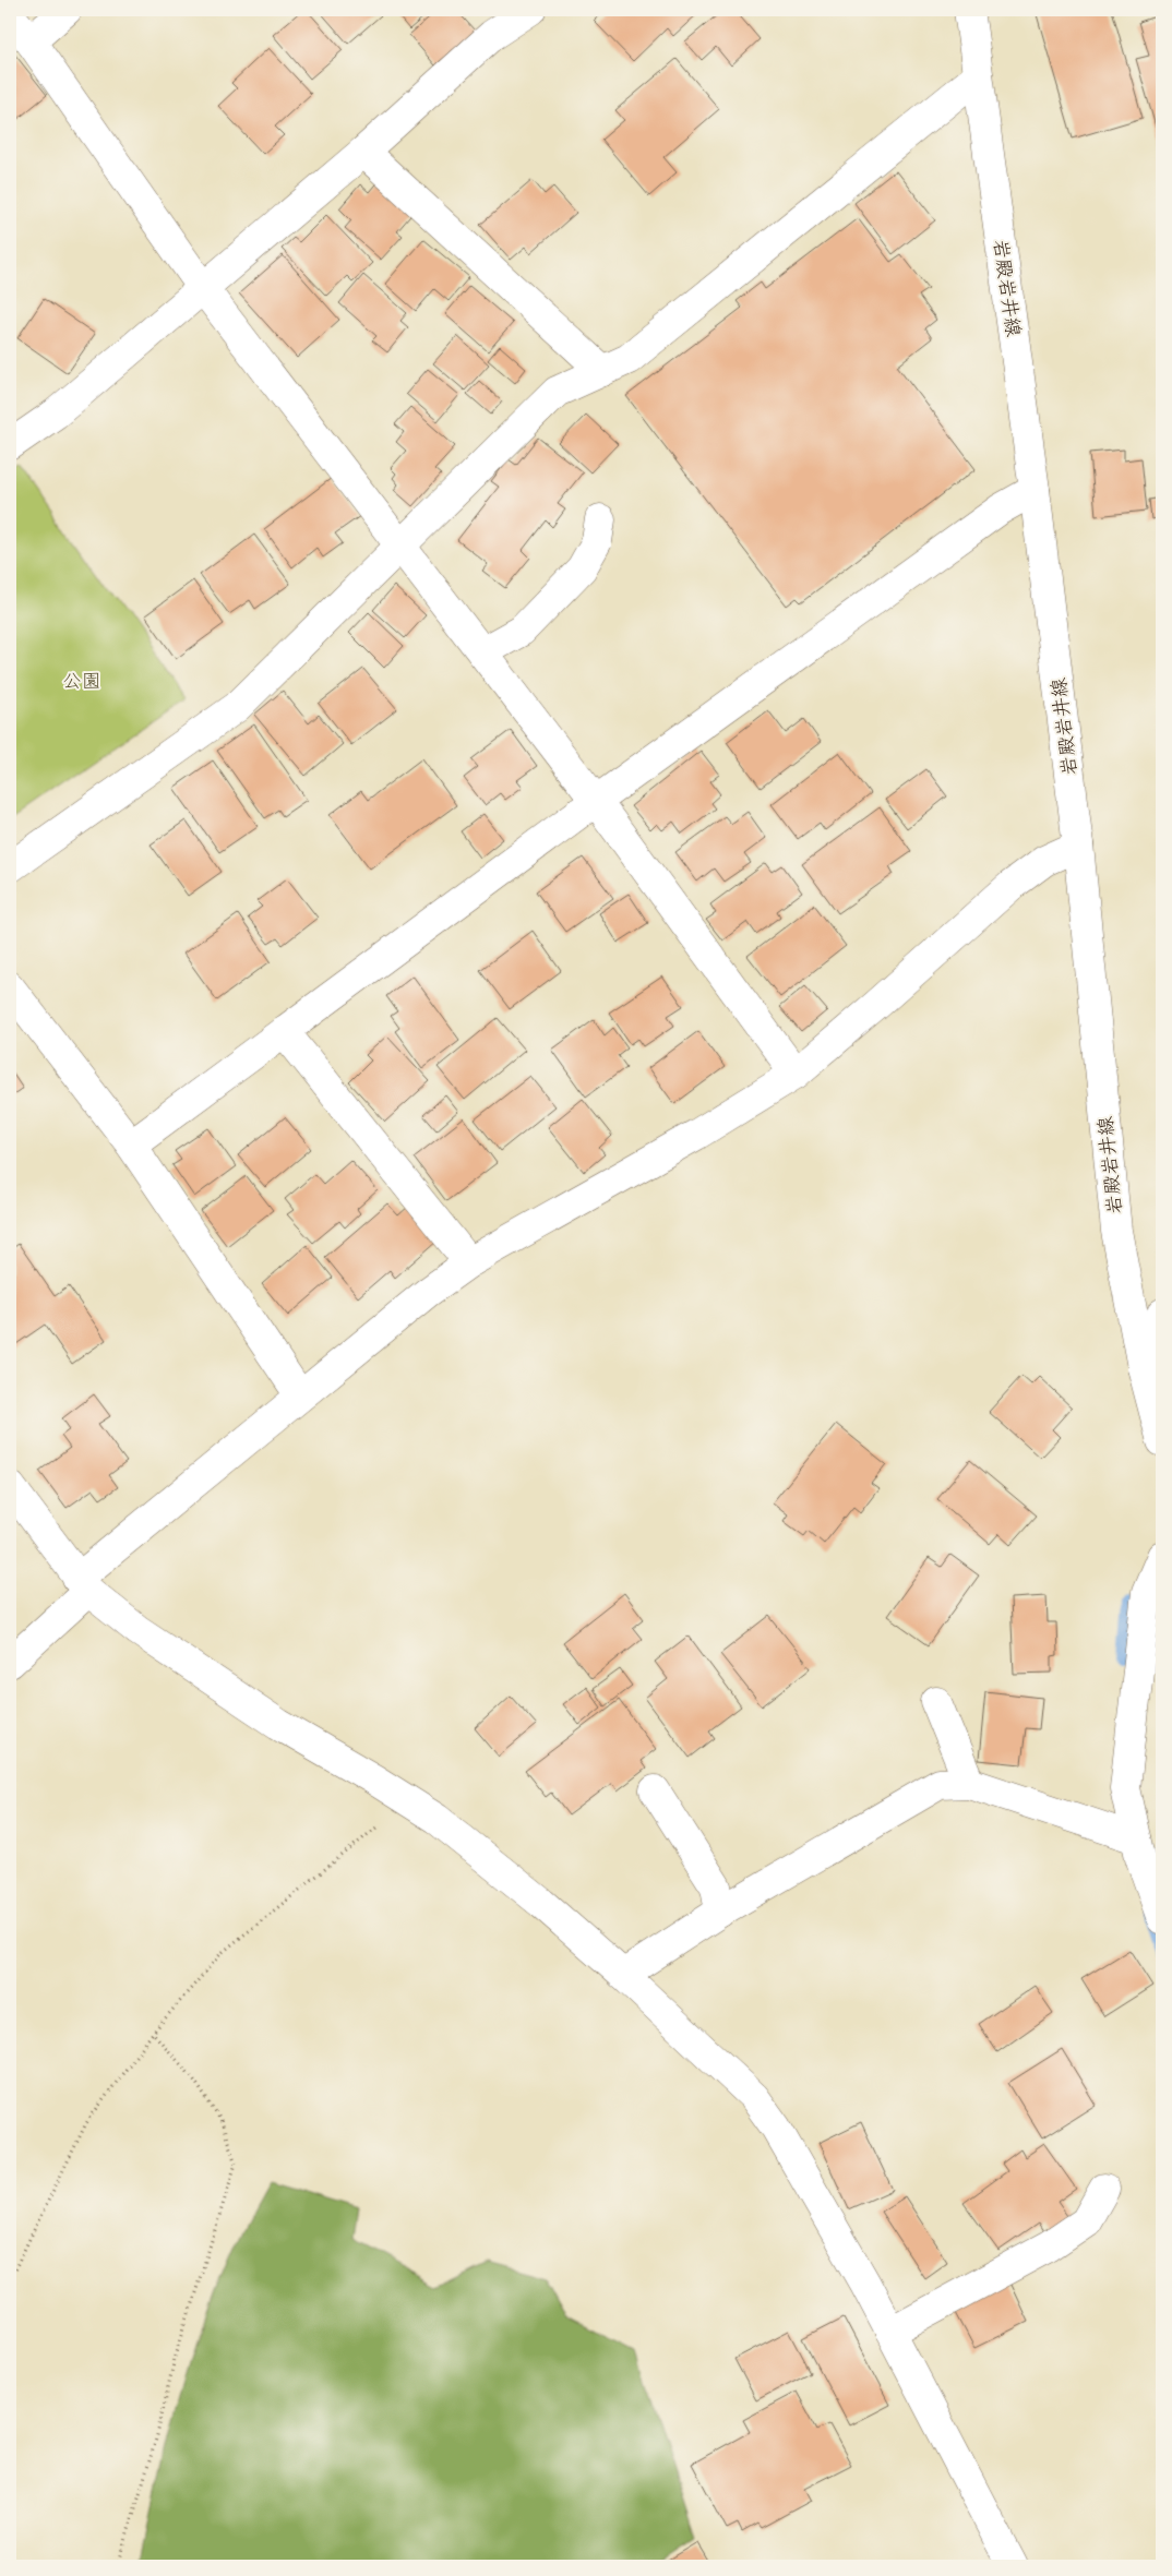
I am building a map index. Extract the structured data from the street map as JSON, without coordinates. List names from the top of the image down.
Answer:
{
  "streets": {
    "street": ["岩殿岩井線"]
  },
  "parks": ["公園"]
}
